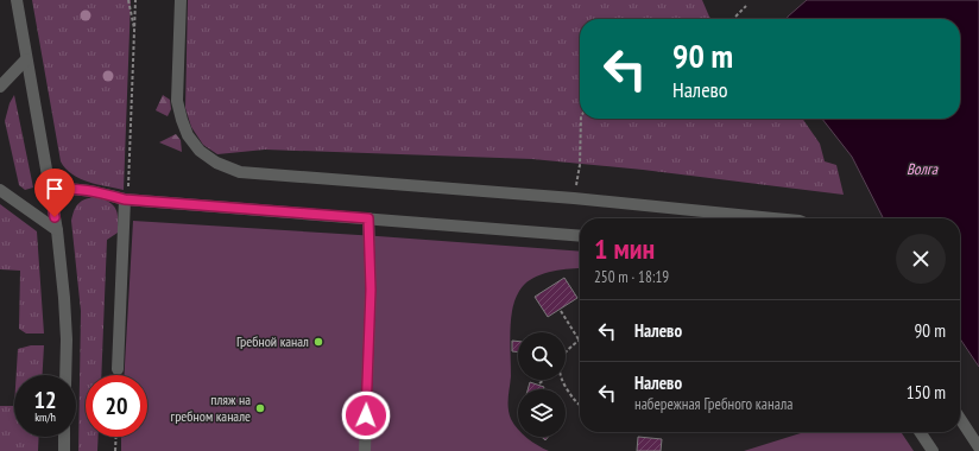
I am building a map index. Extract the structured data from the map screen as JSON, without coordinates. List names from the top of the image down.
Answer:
{
  "water": ["Волга"],
  "places": ["Гребной канал", "пляж на гребном канале"],
  "page": {
    "turn": ["90 m", "Налево"],
    "heading": ["1 мин", "250 m · 18:19"],
    "list": [
      {
        "name": "Налево",
        "value": "90 m"
      },
      {
        "name": "Налево",
        "note": "набережная Гребного канала",
        "value": "150 m"
      }
    ],
    "speed": "12 km/h",
    "limit": "20"
  }
}
